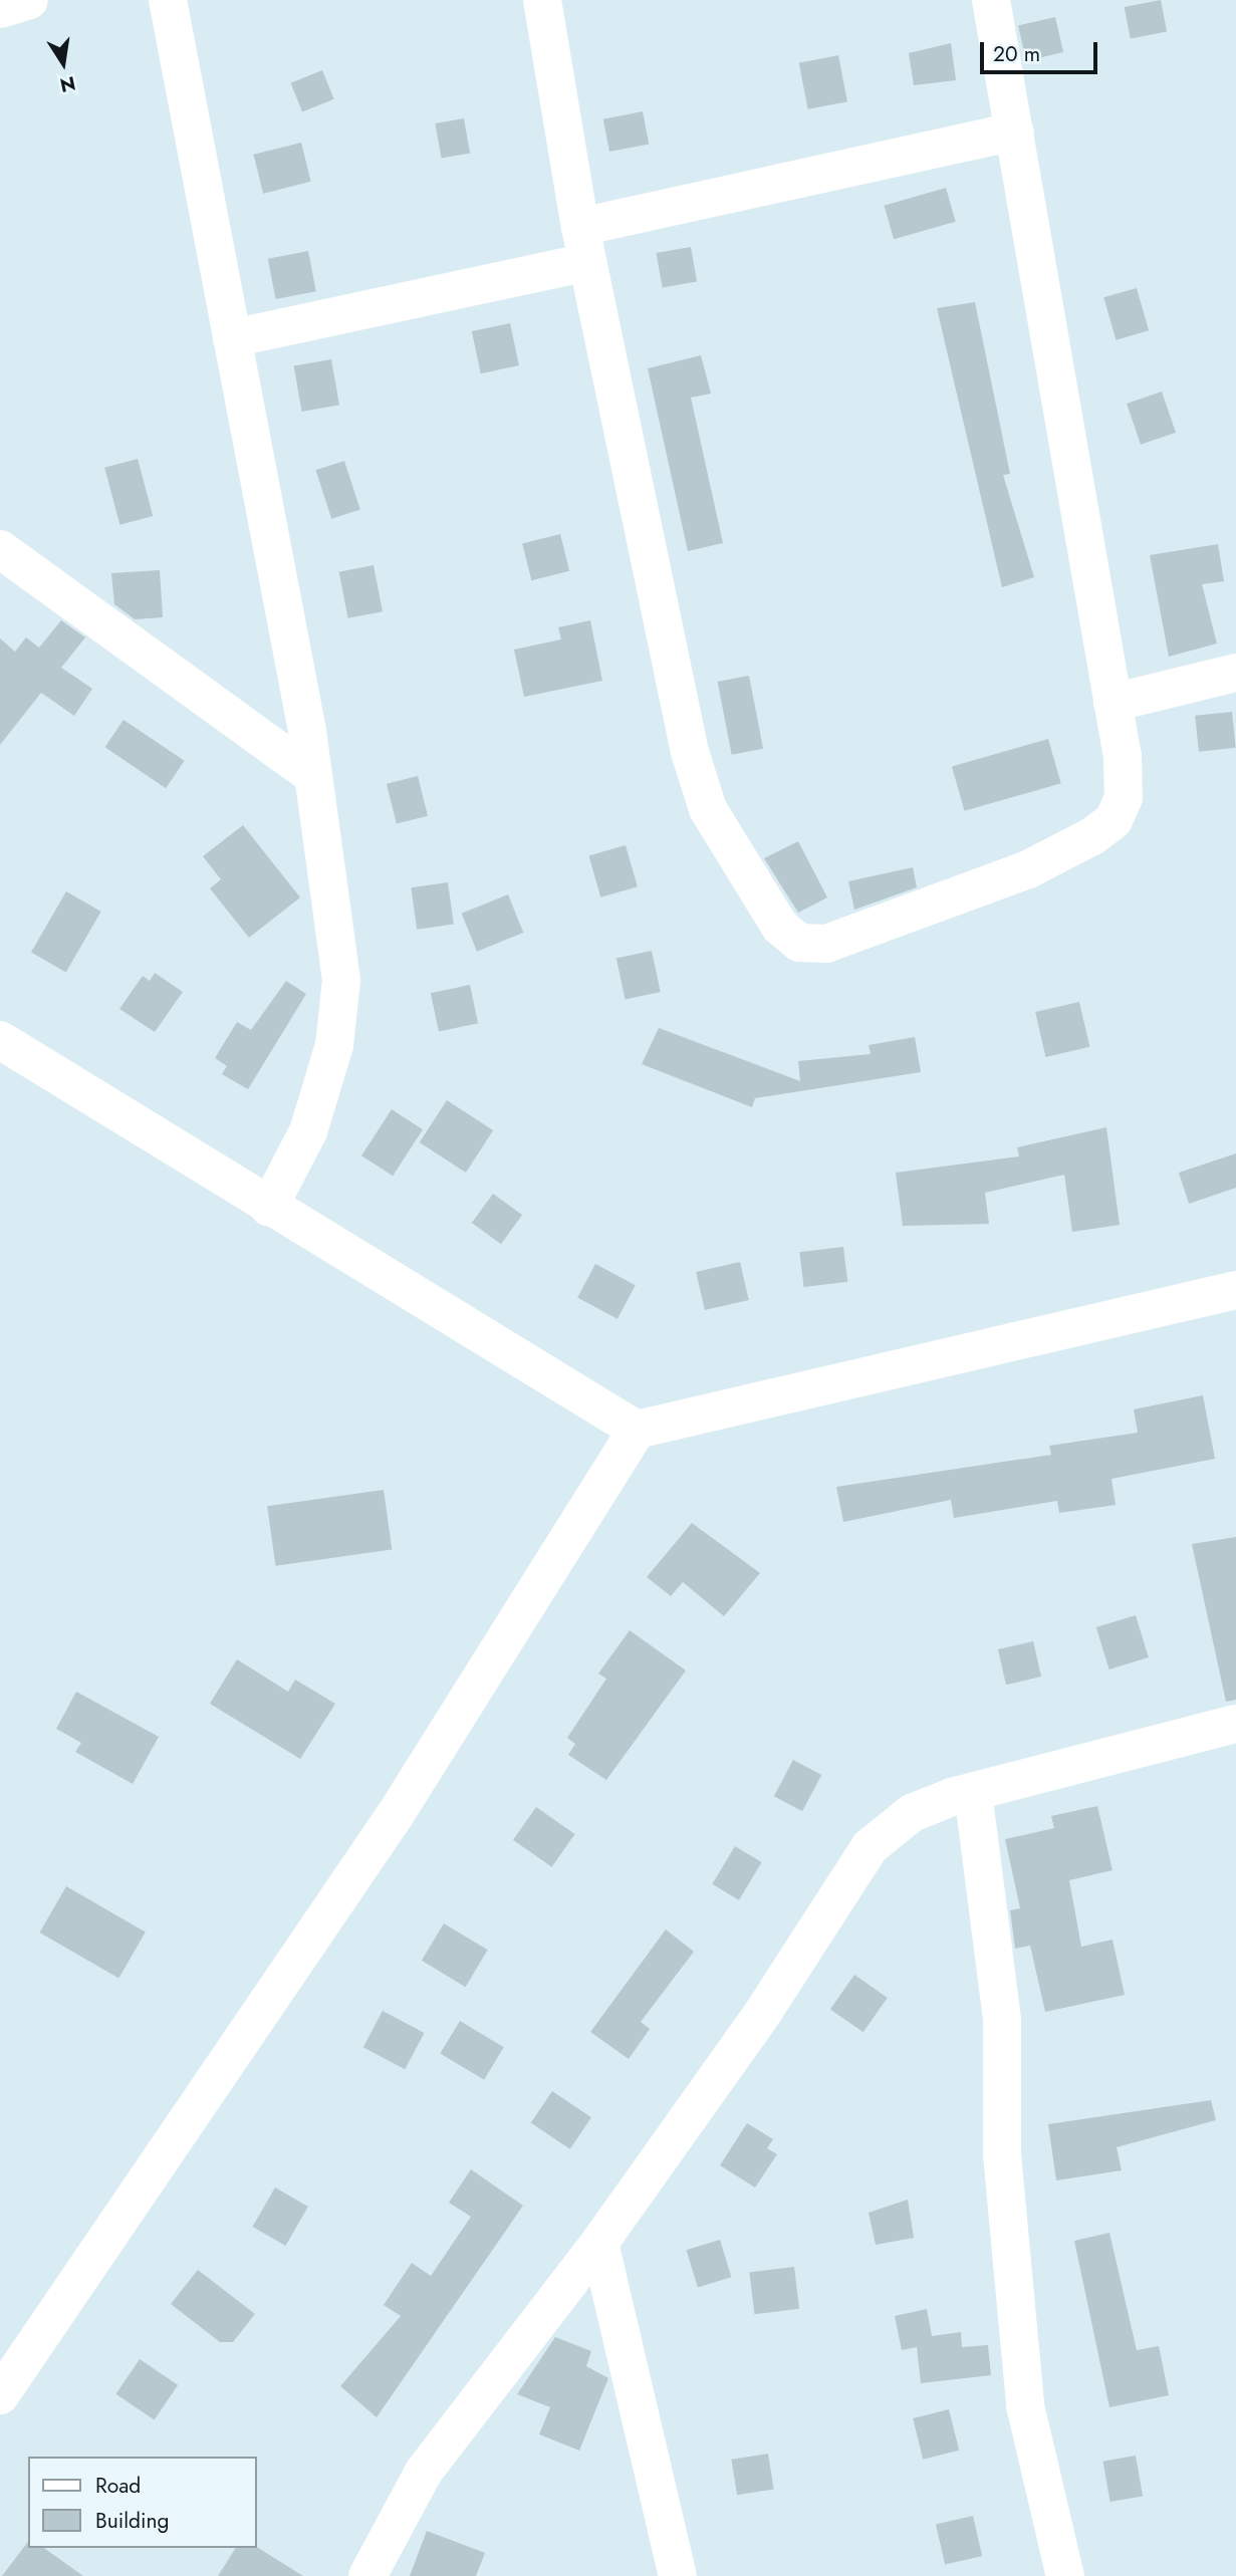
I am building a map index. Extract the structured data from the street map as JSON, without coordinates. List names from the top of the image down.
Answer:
{
  "legend": ["Road", "Building"],
  "scale_bar": "20 m",
  "north": "bottom"
}
